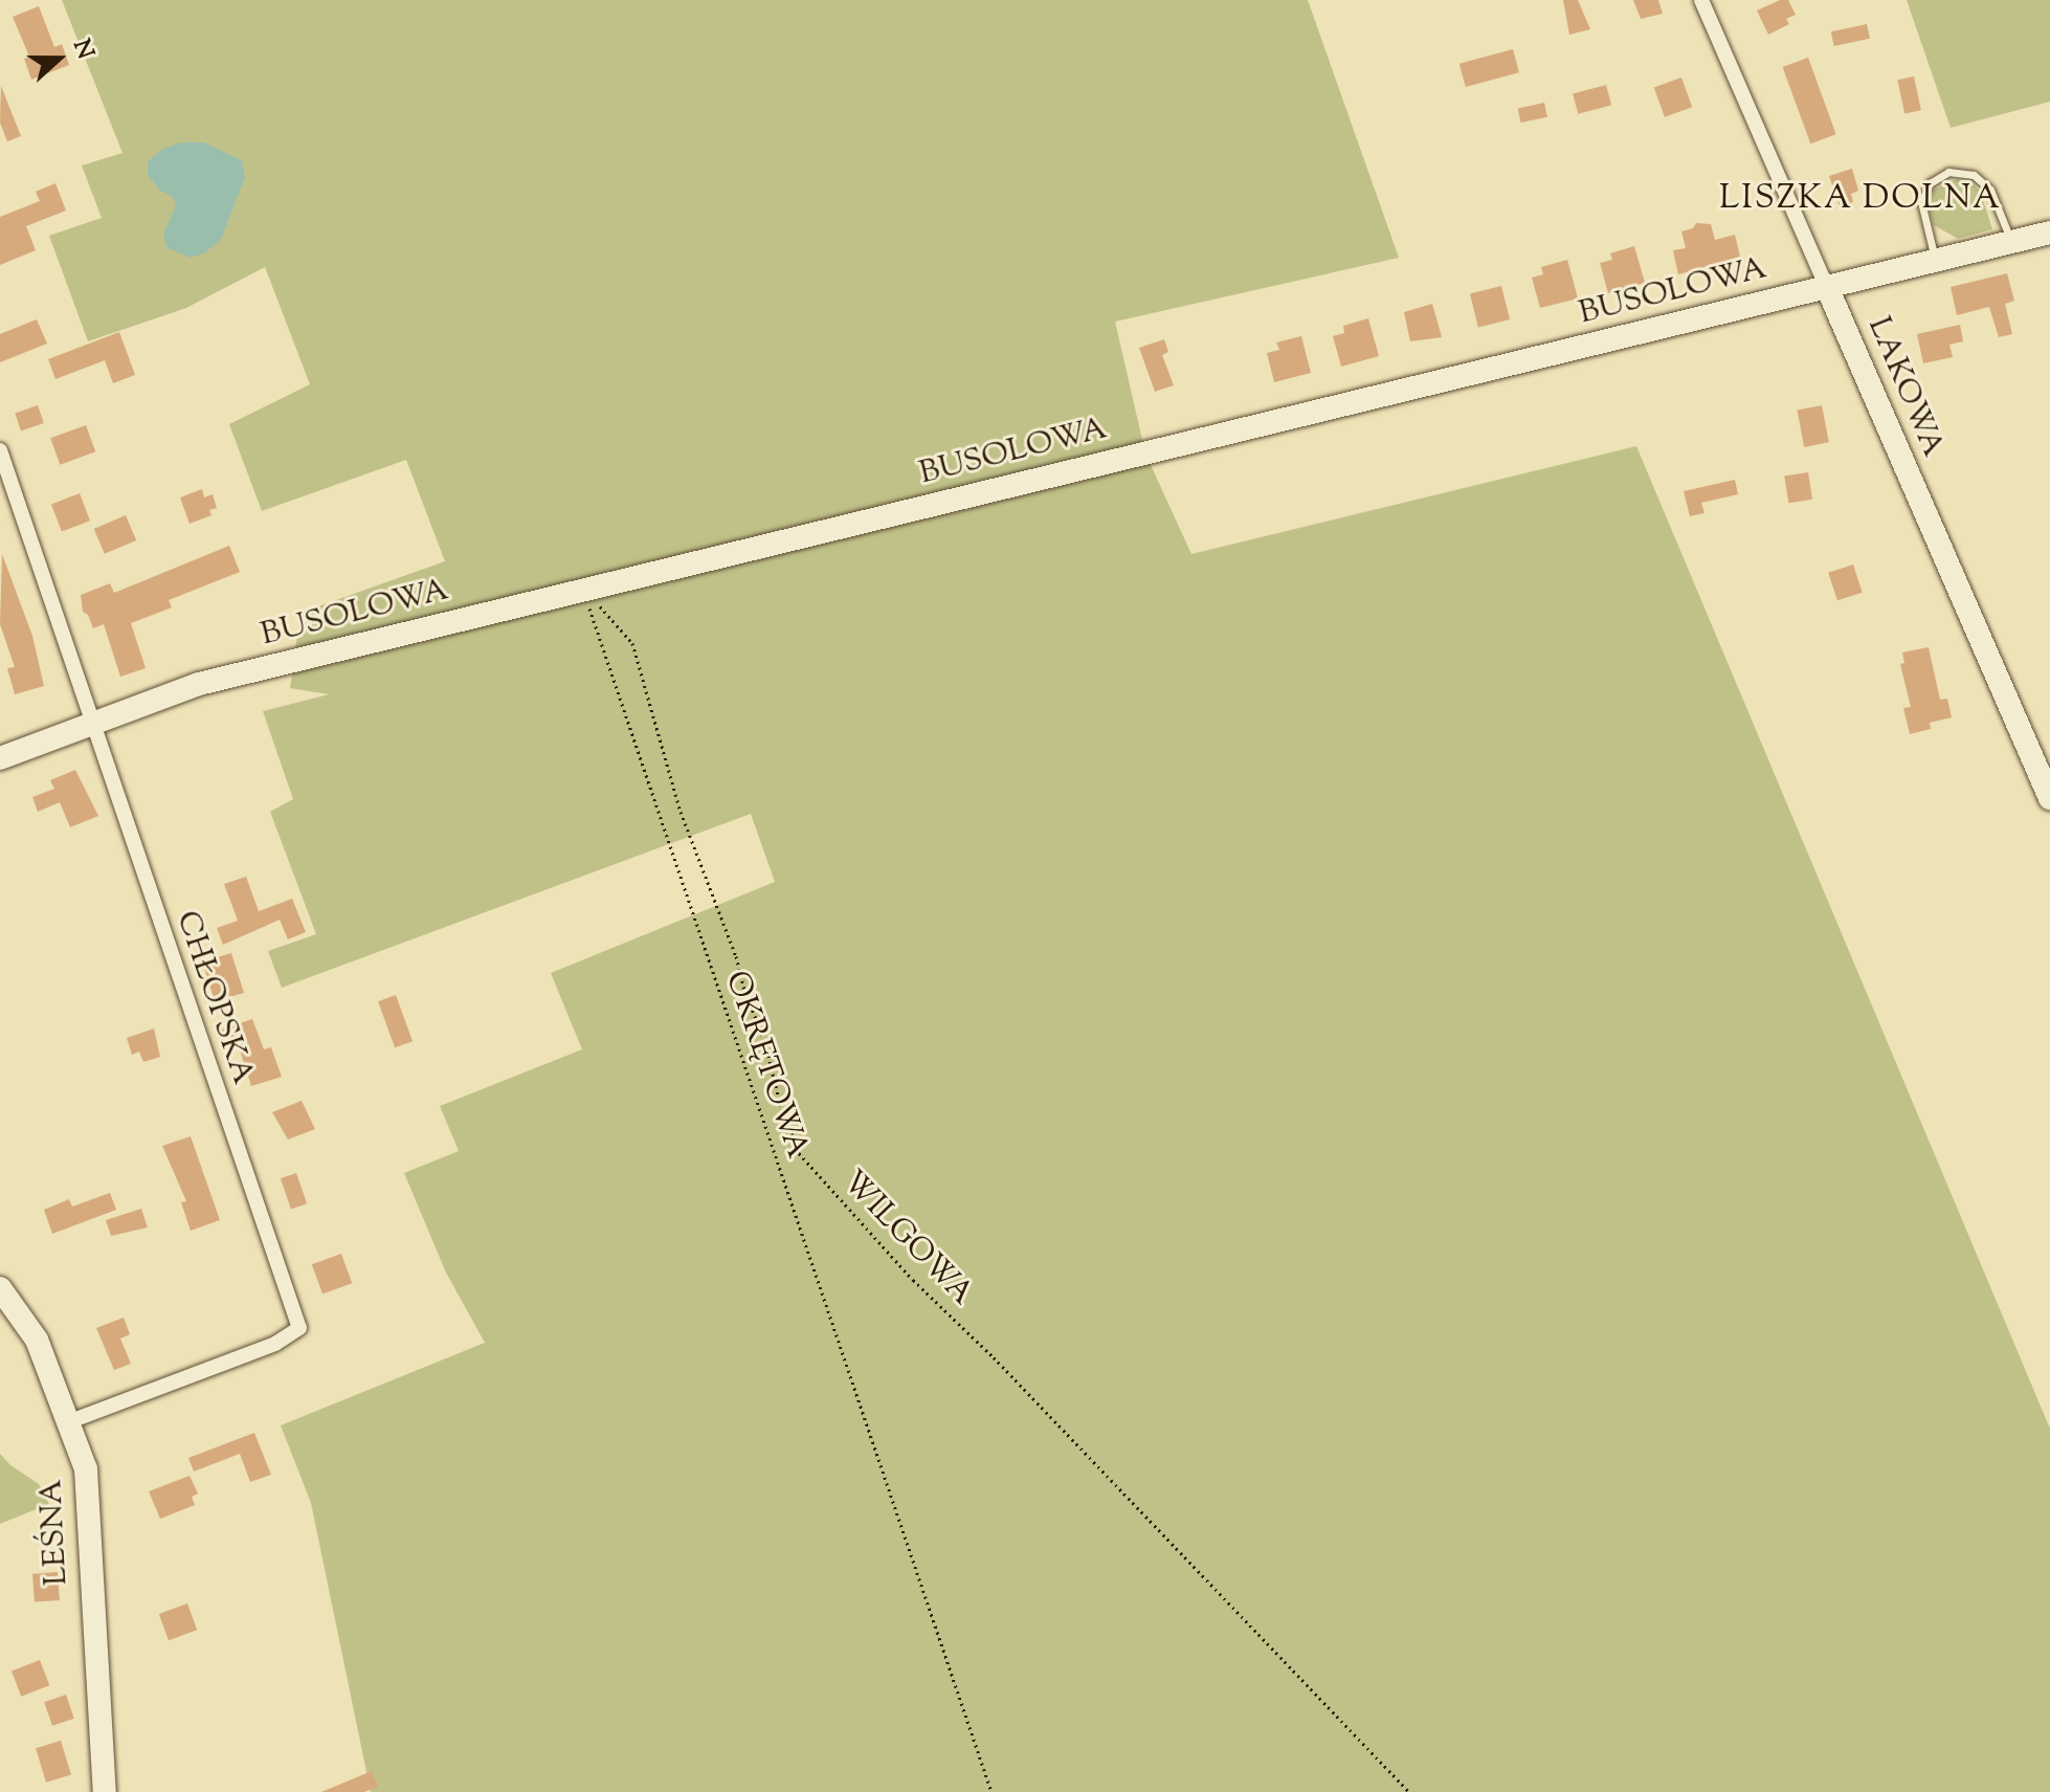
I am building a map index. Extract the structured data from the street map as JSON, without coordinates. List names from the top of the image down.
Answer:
{
  "streets": {
    "street": [
      "BUSOLOWA",
      "LAKOWA",
      "CHŁOPSKA",
      "LEŚNA"
    ],
    "path": ["OKRĘTOWA", "WILGOWA"]
  },
  "crossings": [
    ["BUSOLOWA", "LAKOWA"],
    ["BUSOLOWA", "CHŁOPSKA"],
    ["BUSOLOWA", "OKRĘTOWA"],
    ["BUSOLOWA", "WILGOWA"],
    ["CHŁOPSKA", "LEŚNA"],
    ["OKRĘTOWA", "WILGOWA"]
  ],
  "districts": ["LISZKA DOLNA"],
  "north": "right"
}
